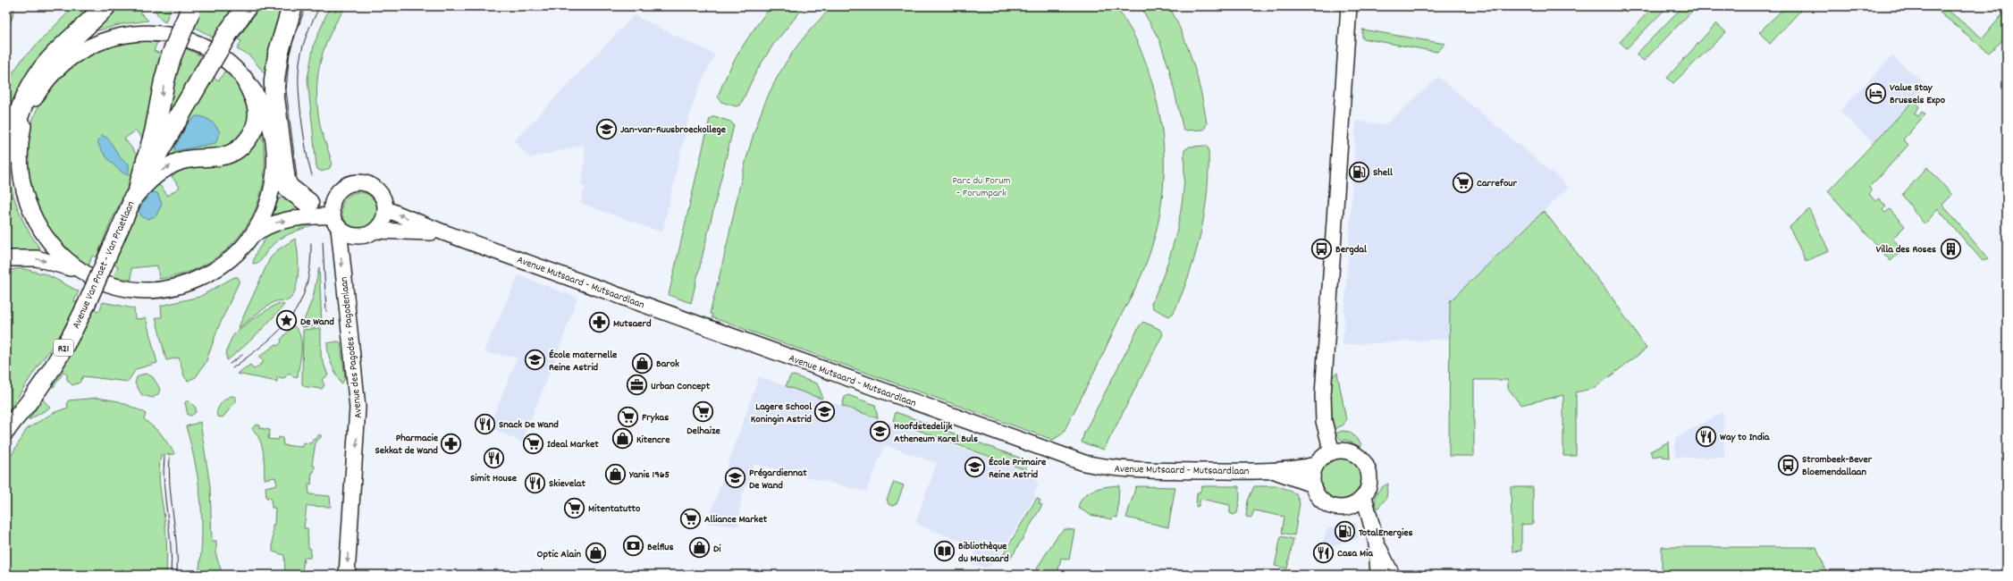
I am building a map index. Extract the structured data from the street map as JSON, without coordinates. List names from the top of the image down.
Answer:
{
  "streets": {
    "main road": [
      "Avenue Van Praet - Van Praetlaan",
      "Avenue Mutsaard - Mutsaardlaan",
      "R21",
      "Avenue des Pagodes - Pagodenlaan"
    ]
  },
  "crossings": [
    ["Avenue Mutsaard - Mutsaardlaan", "Avenue des Pagodes - Pagodenlaan"]
  ],
  "one_way": ["Avenue des Pagodes - Pagodenlaan"],
  "parks": ["Parc du Forum - Forumpark"],
  "places": {
    "hotel": ["Value Stay Brussels Expo"],
    "school or university": [
      "Jan-van-Ruusbroeckollege",
      "École maternelle Reine Astrid",
      "Lagere School Koningin Astrid",
      "Hoofdstedelijk Atheneum Karel Buls",
      "École Primaire Reine Astrid",
      "Prégardiennat De Wand"
    ],
    "fuel station": ["Shell", "TotalEnergies"],
    "supermarket": [
      "Carrefour",
      "Delhaize",
      "Frykas",
      "Ideal Market",
      "Mitentatutto",
      "Alliance Market"
    ],
    "bus stop": ["Bergdal", "Strombeek-Bever Bloemendallaan"],
    "building": ["Villa des Roses"],
    "place": ["De Wand"],
    "pharmacy": ["Mutsaerd", "Pharmacie Sekkat de Wand"],
    "shop": [
      "Barok",
      "Kitencre",
      "Yanis 1965",
      "Di",
      "Optic Alain"
    ],
    "office": ["Urban Concept"],
    "restaurant": [
      "Snack De Wand",
      "Way to India",
      "Simit House",
      "Skievelat",
      "Casa Mia"
    ],
    "bank": ["Belfius"],
    "library": ["Bibliothèque du Mutsaard"]
  }
}
